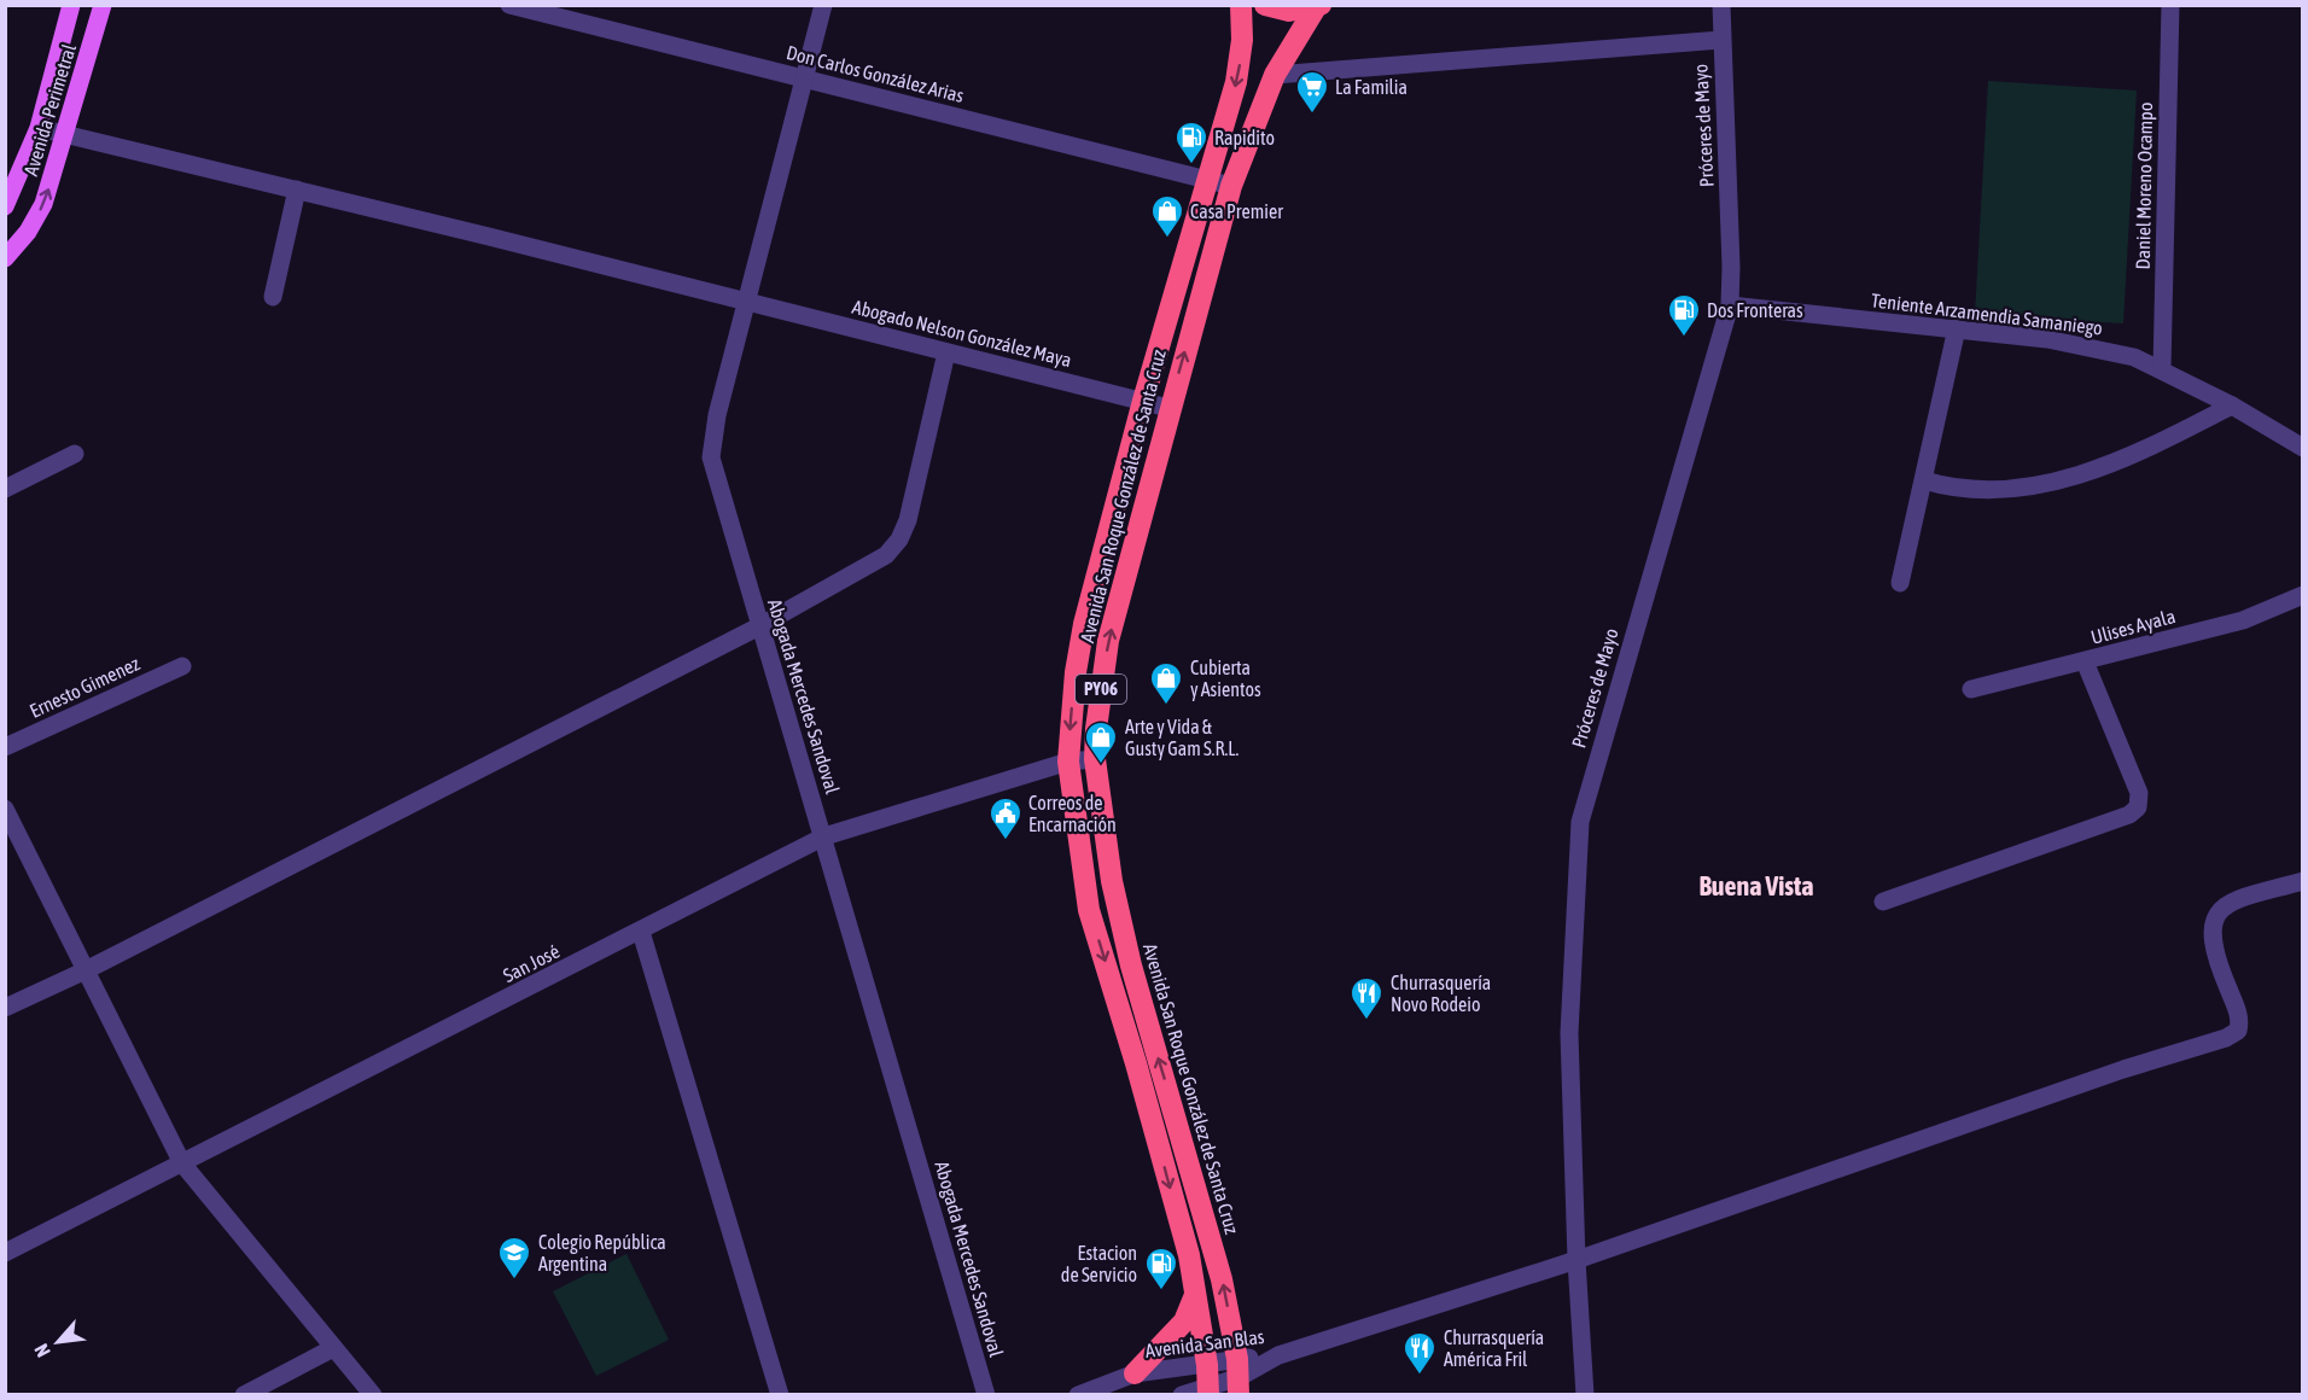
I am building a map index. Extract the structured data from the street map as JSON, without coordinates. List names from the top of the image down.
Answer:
{
  "streets": {
    "highway": ["Avenida San Roque González de Santa Cruz", "PY06"],
    "main road": ["Avenida Perimetral"],
    "street": [
      "Don Carlos González Arias",
      "Próceres de Mayo",
      "Daniel Moreno Ocampo",
      "Teniente Arzamendia Samaniego",
      "Abogado Nelson González Maya",
      "Ulises Ayala",
      "Ernesto Gimenez",
      "Abogada Mercedes Sandoval",
      "San José",
      "Avenida San Blas"
    ]
  },
  "crossings": [
    ["Don Carlos González Arias", "Avenida San Roque González de Santa Cruz"],
    ["Don Carlos González Arias", "Abogada Mercedes Sandoval"],
    ["Avenida Perimetral", "Abogado Nelson González Maya"],
    ["Próceres de Mayo", "Teniente Arzamendia Samaniego"],
    ["Próceres de Mayo", "Avenida San Blas"],
    ["Daniel Moreno Ocampo", "Teniente Arzamendia Samaniego"],
    ["Abogado Nelson González Maya", "Avenida San Roque González de Santa Cruz"],
    ["Abogado Nelson González Maya", "Abogada Mercedes Sandoval"],
    ["Avenida San Roque González de Santa Cruz", "PY06"],
    ["Avenida San Roque González de Santa Cruz", "San José"],
    ["Avenida San Roque González de Santa Cruz", "Avenida San Blas"],
    ["Abogada Mercedes Sandoval", "San José"]
  ],
  "districts": ["Buena Vista"],
  "places": {
    "supermarket": ["La Familia"],
    "fuel station": ["Rapidito", "Dos Fronteras", "Estacion de Servicio"],
    "shop": ["Casa Premier", "Cubierta y Asientos", "Arte y Vida & Gusty Gam S.R.L."],
    "public building": ["Correos de Encarnación"],
    "restaurant": ["Churrasquería Novo Rodeio", "Churrasquería América Fril"],
    "school or university": ["Colegio República Argentina"]
  },
  "north": "bottom left"
}
